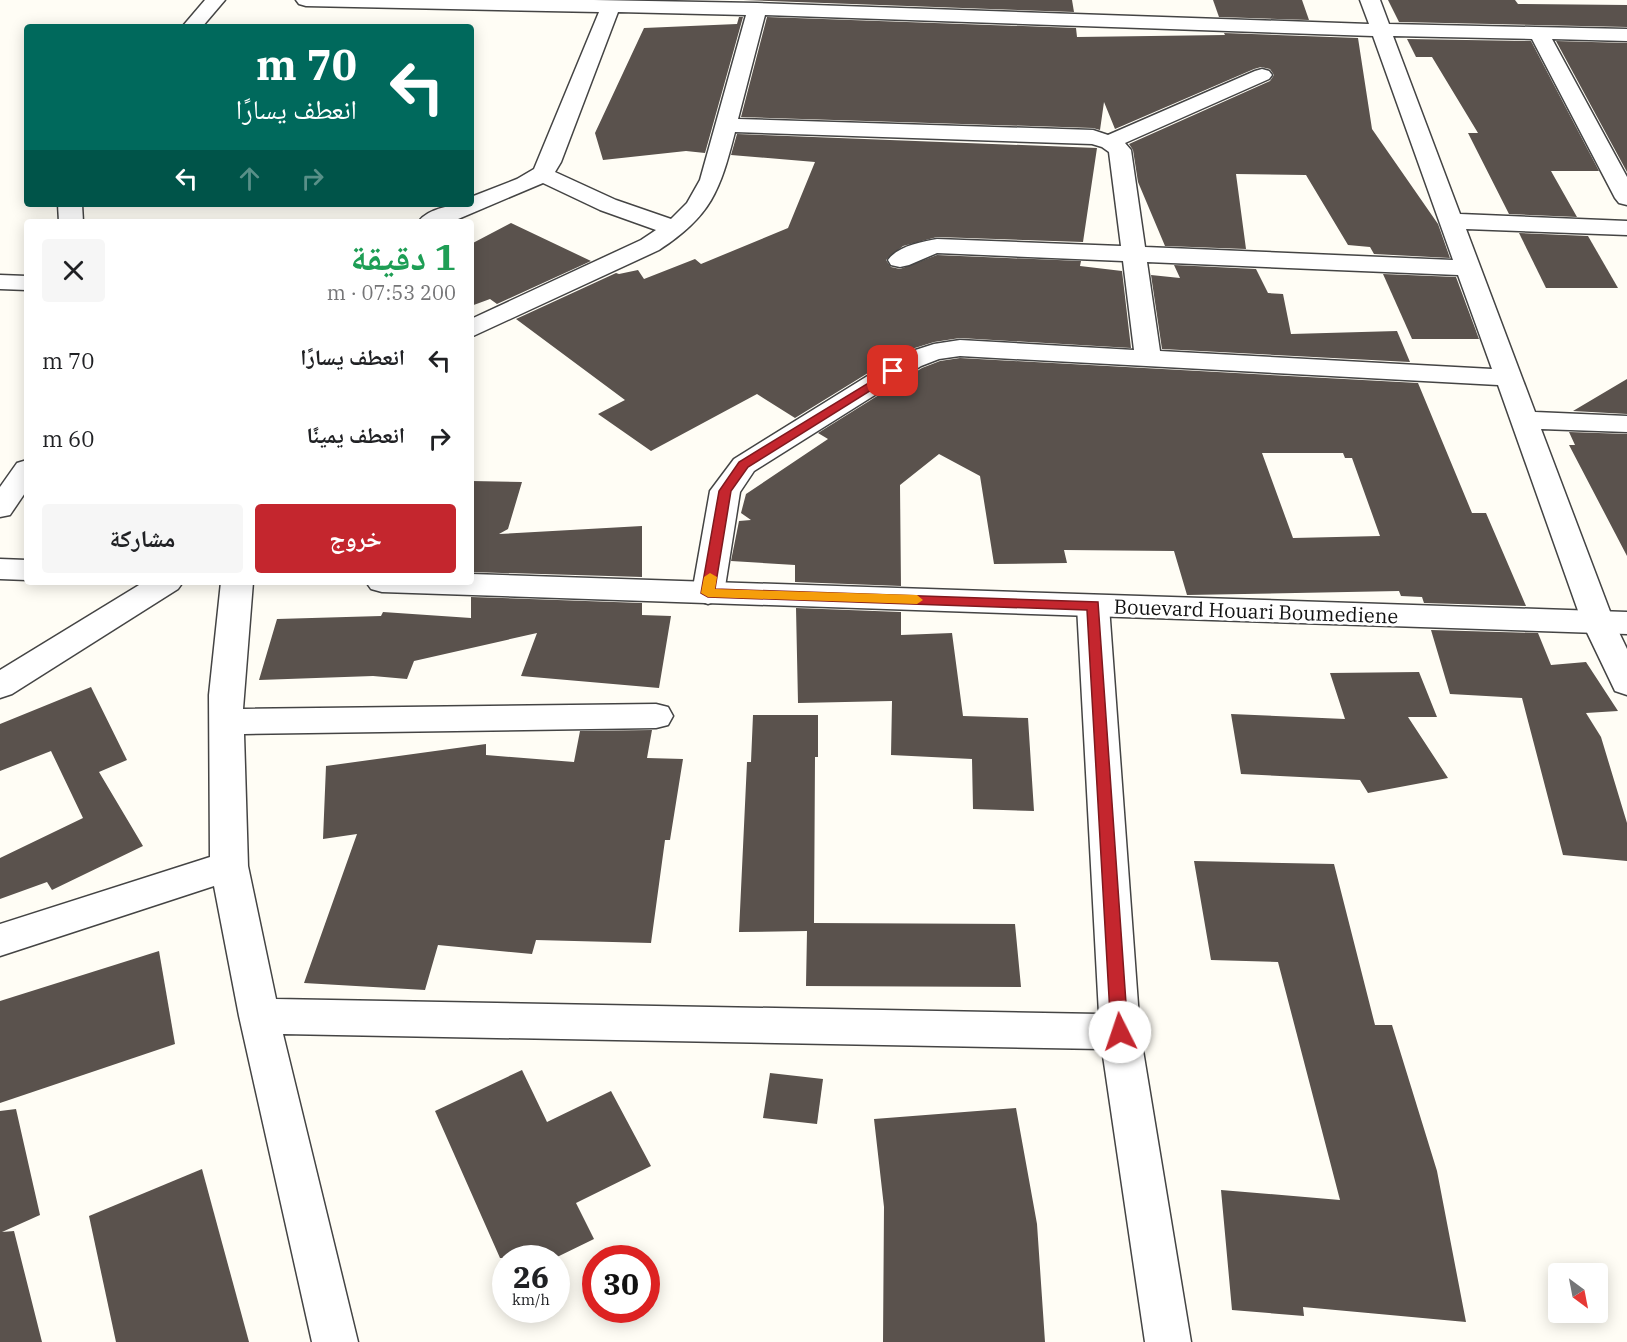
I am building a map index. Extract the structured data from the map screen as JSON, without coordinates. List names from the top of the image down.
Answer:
{
  "streets": {
    "street": ["Bouevard Houari Boumediene"]
  },
  "north": "bottom right",
  "page": {
    "turn": ["70 m", "انعطف يسارًا"],
    "heading": ["1 دقيقة", "200 m · 07:53"],
    "list": [
      {
        "name": "انعطف يسارًا",
        "value": "70 m"
      },
      {
        "name": "انعطف يمينًا",
        "value": "60 m"
      }
    ],
    "buttons": ["خروج", "مشاركة"],
    "speed": "26 km/h",
    "limit": "30"
  }
}
